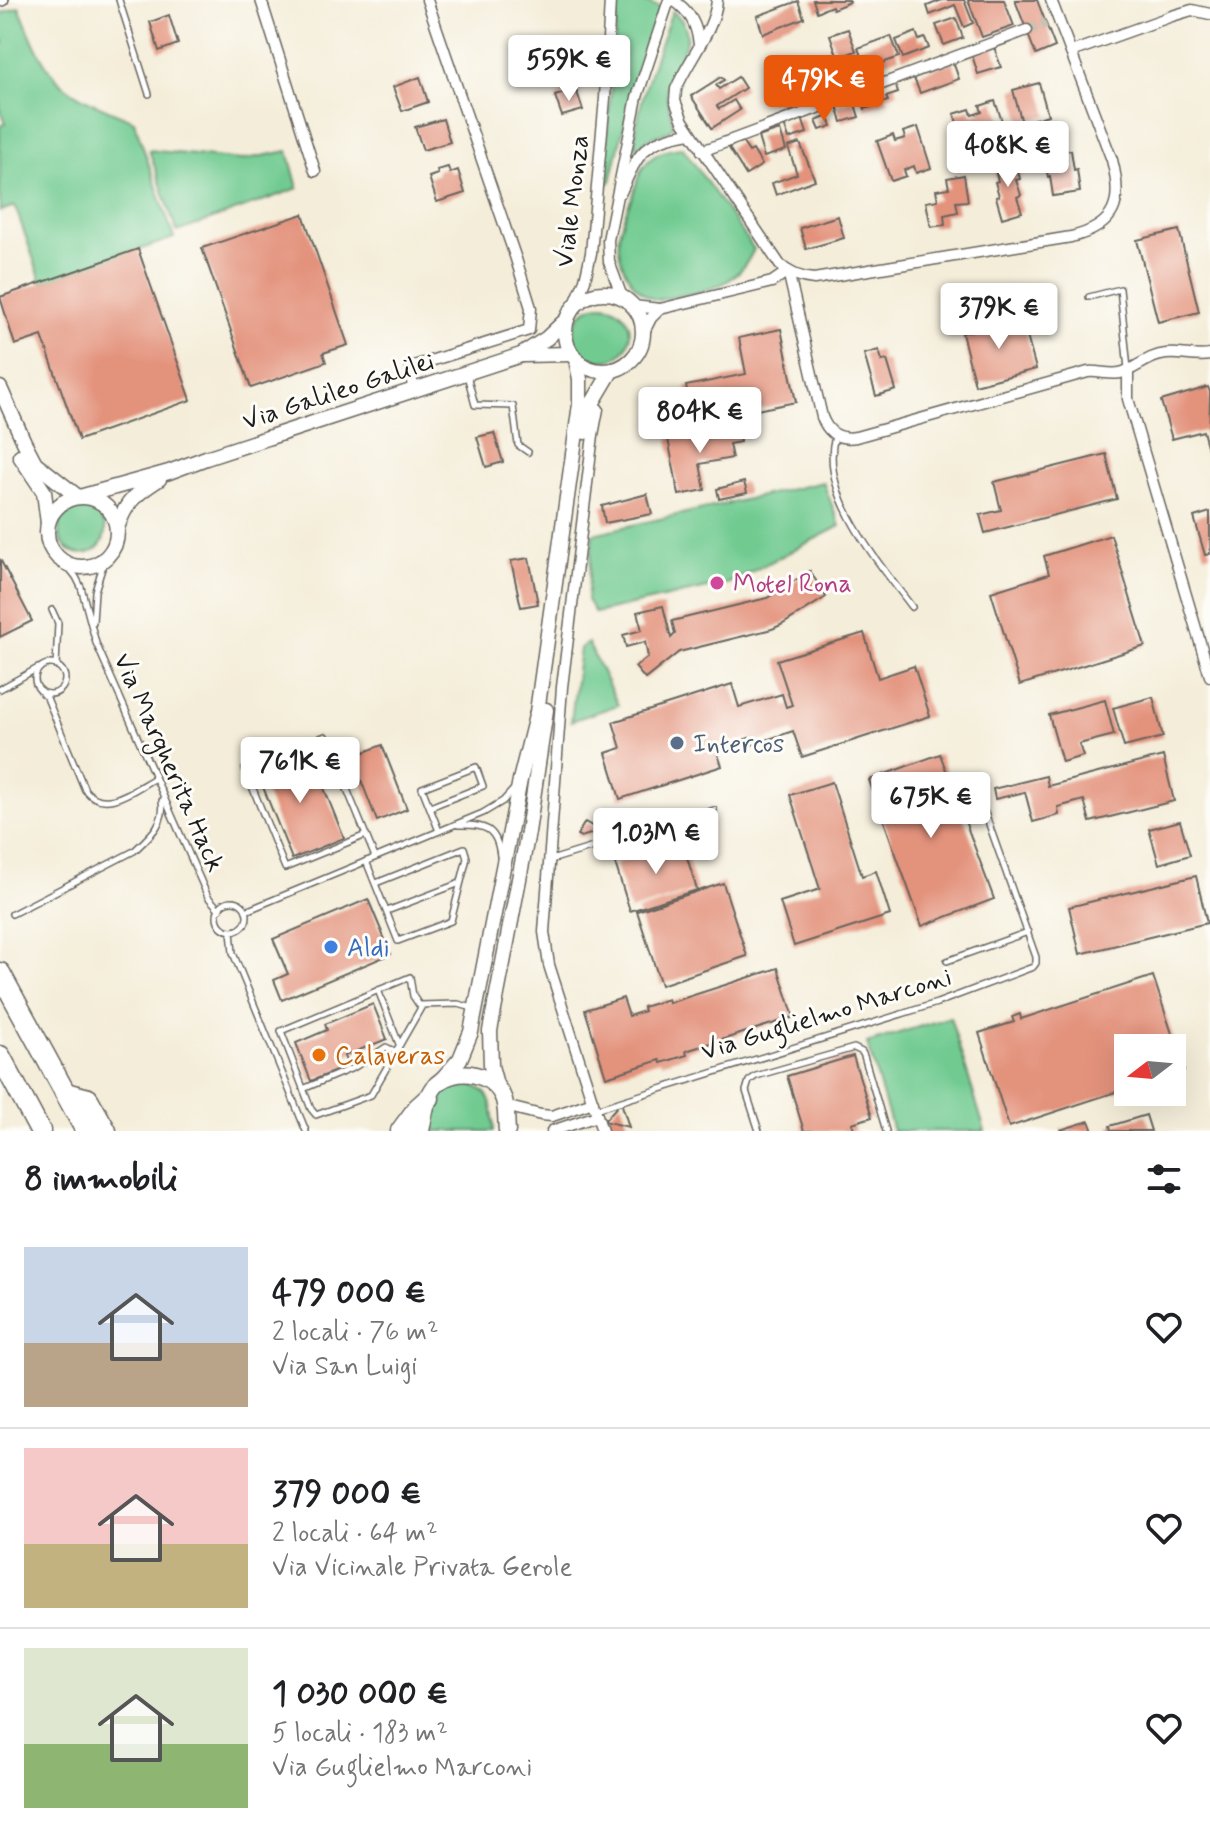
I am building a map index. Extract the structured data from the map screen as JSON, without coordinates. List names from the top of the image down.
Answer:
{
  "streets": {
    "street": ["Viale Monza", "Via Galileo Galilei"],
    "lane": ["Via Margherita Hack", "Via Guglielmo Marconi"]
  },
  "crossings": [
    ["Viale Monza", "Via Galileo Galilei"],
    ["Via Galileo Galilei", "Via Margherita Hack"]
  ],
  "places": [
    "Motel Rona",
    "Intercos",
    "Aldi",
    "Calaveras"
  ],
  "north": "left",
  "page": {
    "price": [
      "559K €",
      "479K €",
      "408K €",
      "379K €",
      "804K €",
      "761K €",
      "675K €",
      "1.03M €"
    ],
    "heading": "8 immobili",
    "list": [
      {
        "name": "479 000 €",
        "note": "2 locali · 76 m² · Via San Luigi"
      },
      {
        "name": "379 000 €",
        "note": "2 locali · 64 m² · Via Vicinale Privata Gerole"
      },
      {
        "name": "1 030 000 €",
        "note": "5 locali · 183 m² · Via Guglielmo Marconi"
      }
    ]
  }
}
